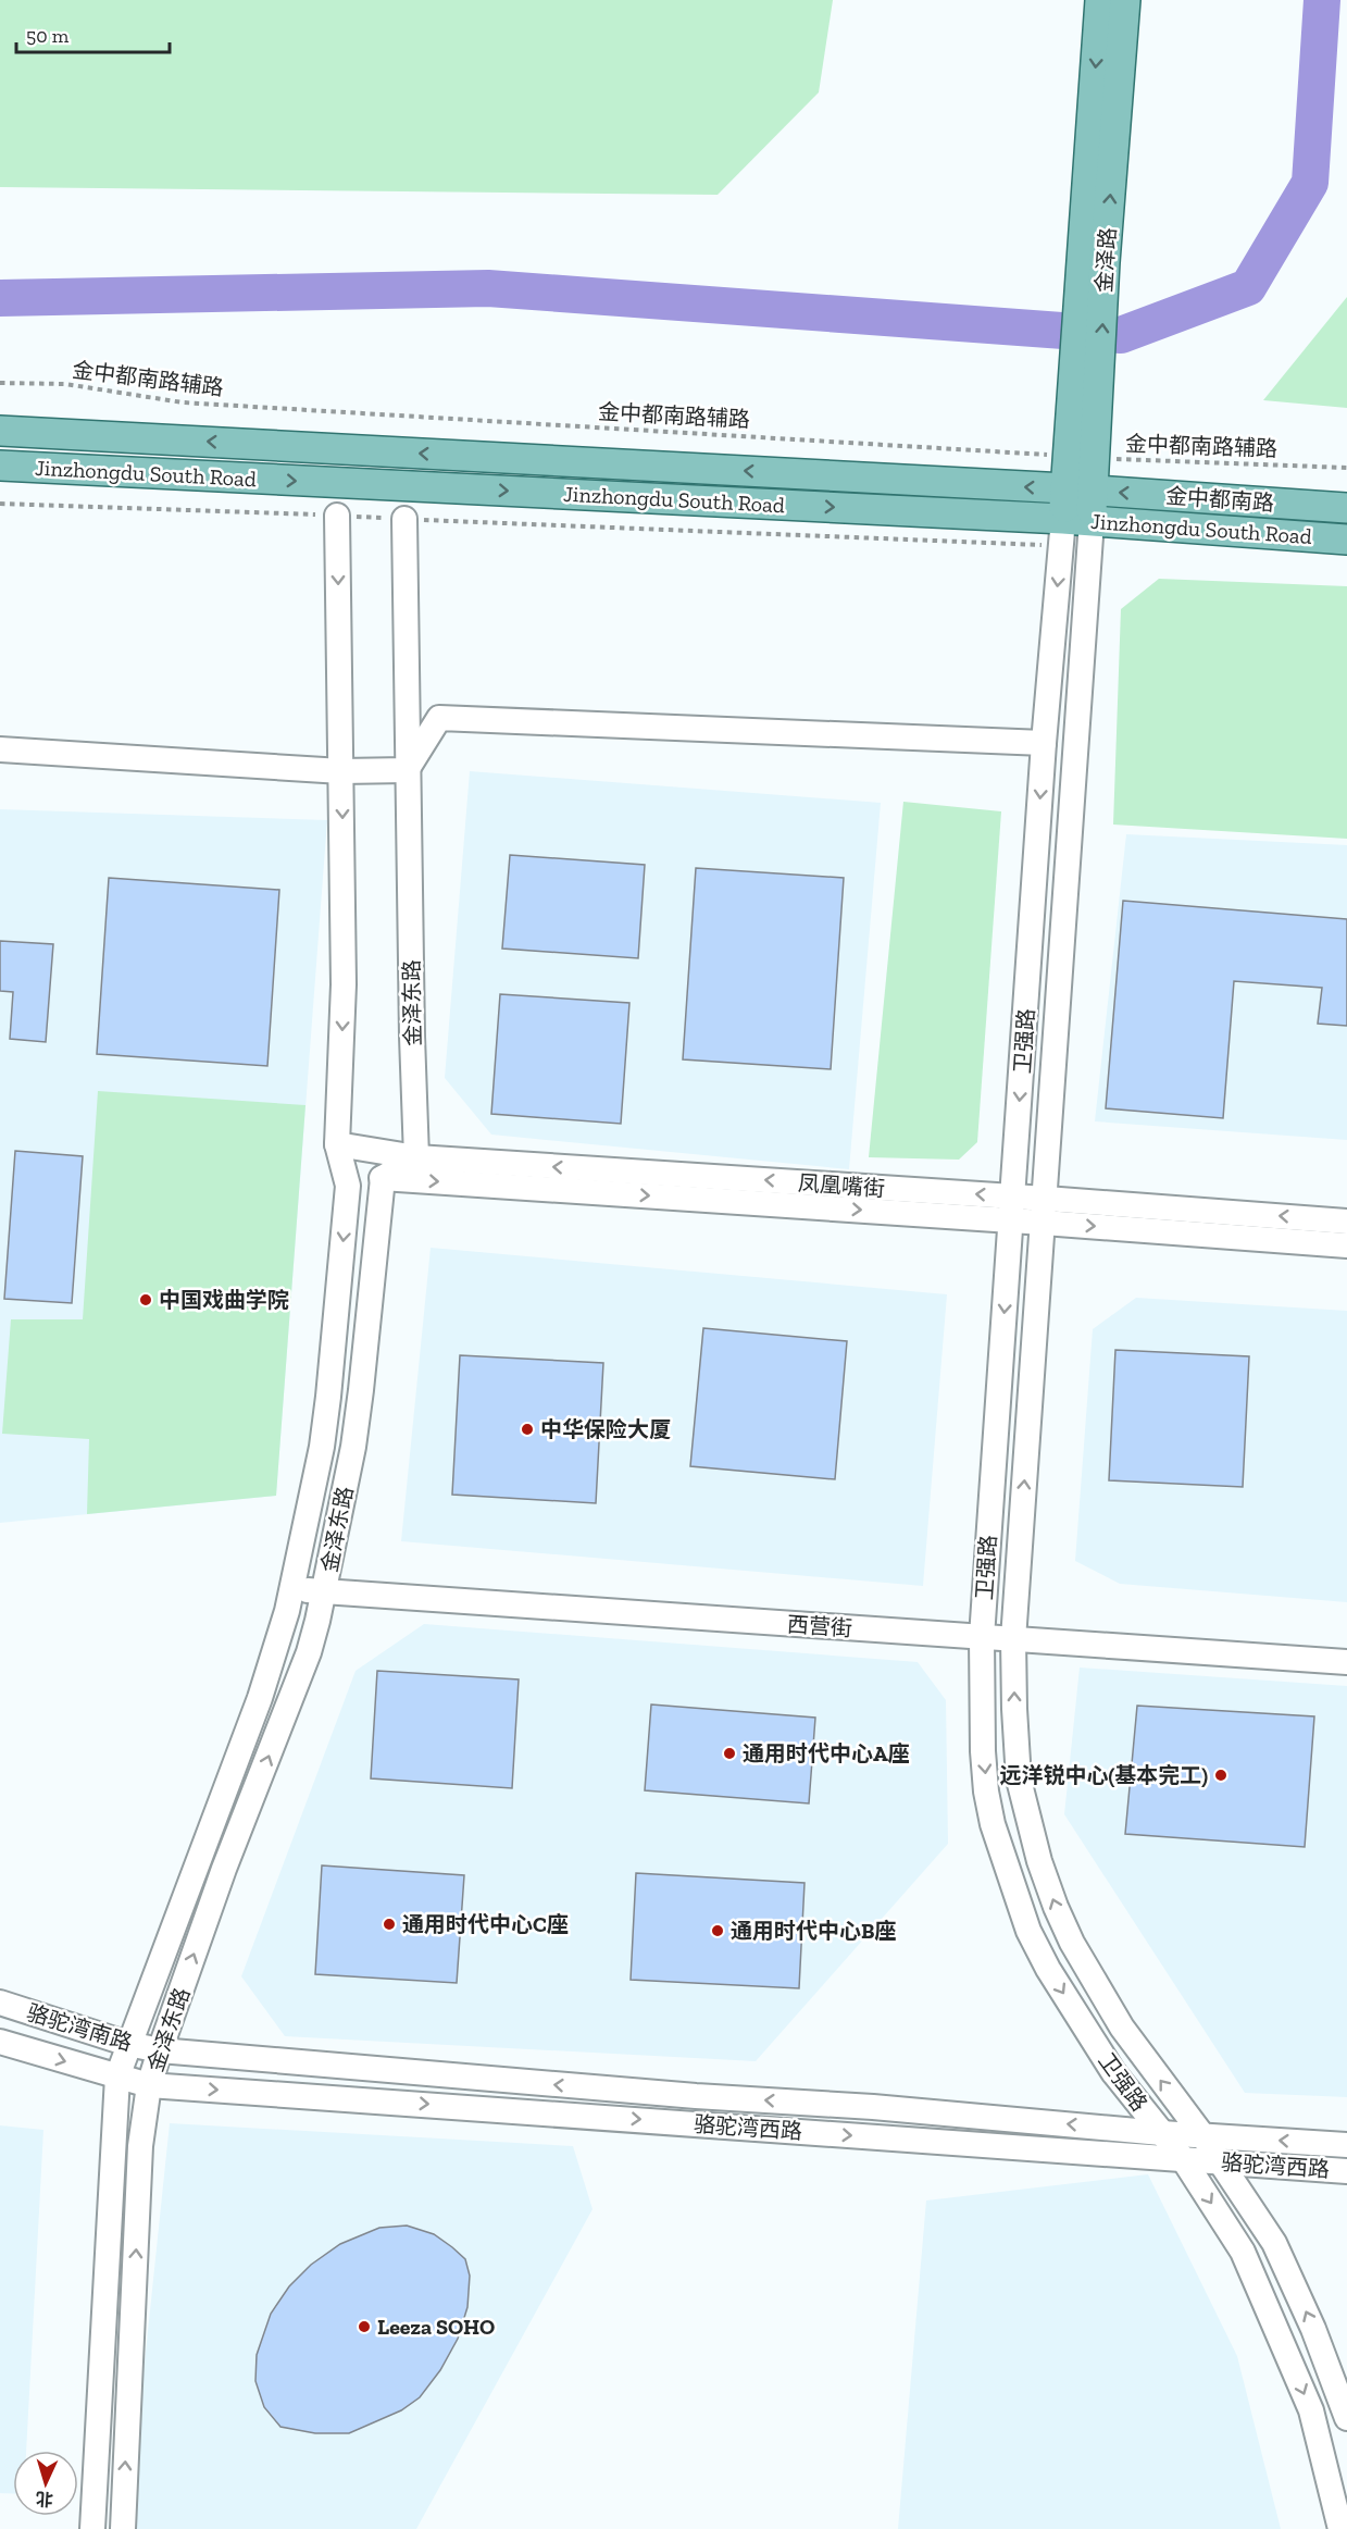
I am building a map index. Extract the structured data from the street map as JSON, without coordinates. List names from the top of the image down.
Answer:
{
  "streets": {
    "main road": ["金泽路", "Jinzhongdu South Road", "金中都南路"],
    "street": [
      "金泽东路",
      "卫强路",
      "凤凰嘴街",
      "西营街",
      "骆驼湾南路",
      "骆驼湾西路"
    ],
    "path": ["金中都南路辅路"]
  },
  "crossings": [
    ["金泽路", "金中都南路辅路"],
    ["金泽路", "Jinzhongdu South Road"],
    ["金泽路", "金中都南路"],
    ["金泽路", "卫强路"],
    ["Jinzhongdu South Road", "金中都南路"],
    ["Jinzhongdu South Road", "卫强路"],
    ["金泽东路", "凤凰嘴街"],
    ["金泽东路", "西营街"],
    ["金泽东路", "骆驼湾南路"],
    ["金泽东路", "骆驼湾西路"],
    ["卫强路", "凤凰嘴街"],
    ["卫强路", "西营街"],
    ["卫强路", "骆驼湾西路"],
    ["骆驼湾南路", "骆驼湾西路"]
  ],
  "one_way": ["金中都南路"],
  "places": [
    "中国戏曲学院",
    "中华保险大厦",
    "通用时代中心A座",
    "远洋锐中心(基本完工)",
    "通用时代中心C座",
    "通用时代中心B座",
    "Leeza SOHO"
  ],
  "scale_bar": "50 m",
  "north": "bottom"
}
